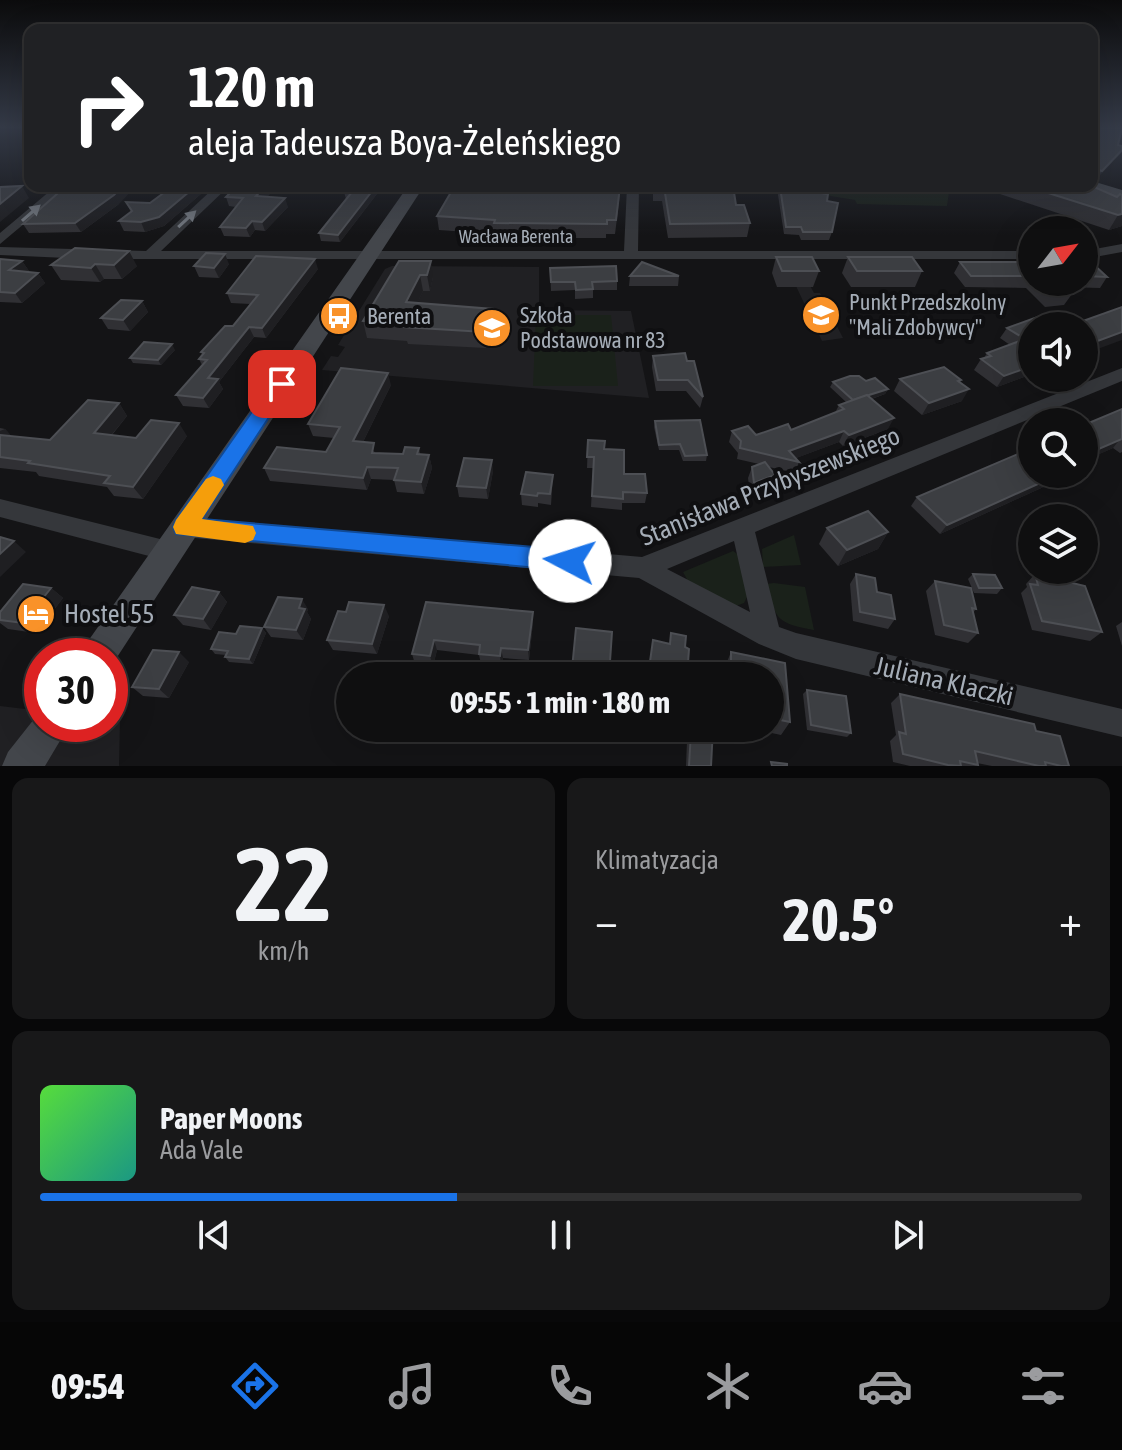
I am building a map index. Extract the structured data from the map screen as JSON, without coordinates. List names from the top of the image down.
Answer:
{
  "streets": {
    "street": ["Wacława Berenta", "Stanisława Przybyszewskiego", "Juliana Klaczki"]
  },
  "crossings": [
    ["Stanisława Przybyszewskiego", "Juliana Klaczki"]
  ],
  "places": {
    "school or university": ["Punkt Przedszkolny \"Mali Zdobywcy\"", "Szkoła Podstawowa nr 83"],
    "bus stop": ["Berenta"],
    "hotel": ["Hostel 55"]
  },
  "north": "top right",
  "page": {
    "turn": ["120 m", "aleja Tadeusza Boya-Żeleńskiego"],
    "limit": "30",
    "trip": "09:55 · 1 min · 180 m",
    "tile": [
      ["22", "km/h"],
      "Klimatyzacja"
    ],
    "heat": ["−", "20.5°", "+"],
    "song": ["Paper Moons", "Ada Vale"],
    "tabs": "09:54"
  }
}
